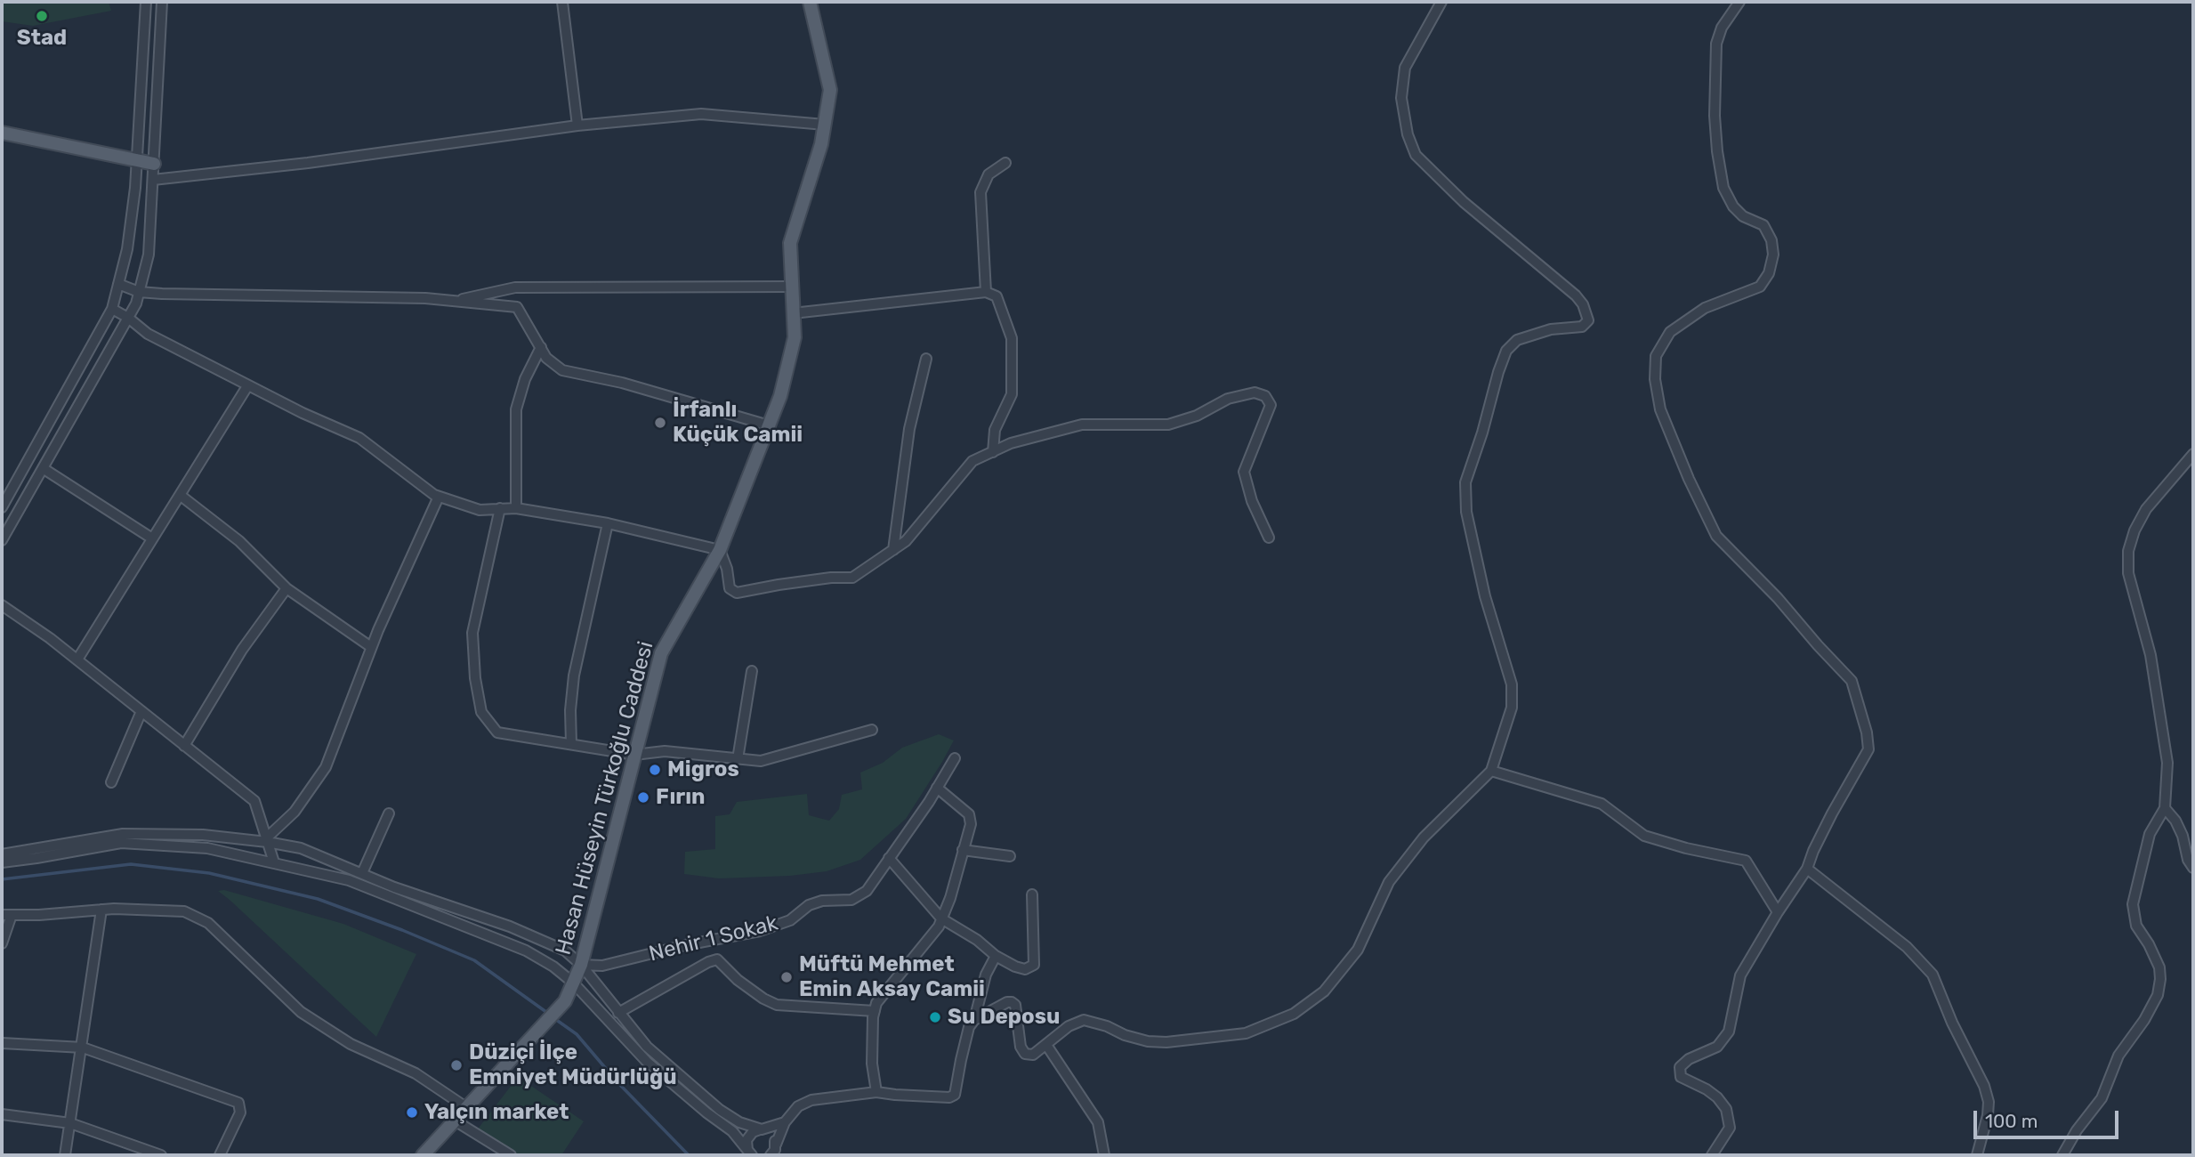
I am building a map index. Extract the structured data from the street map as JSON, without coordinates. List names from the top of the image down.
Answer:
{
  "streets": {
    "main road": ["Hasan Hüseyin Türkoğlu Caddesi"],
    "street": ["Nehir 1 Sokak"]
  },
  "crossings": [
    ["Hasan Hüseyin Türkoğlu Caddesi", "Nehir 1 Sokak"]
  ],
  "places": [
    "Stad",
    "İrfanlı Küçük Camii",
    "Migros",
    "Fırın",
    "Müftü Mehmet Emin Aksay Camii",
    "Su Deposu",
    "Düziçi İlçe Emniyet Müdürlüğü",
    "Yalçın market"
  ],
  "scale_bar": "100 m"
}
